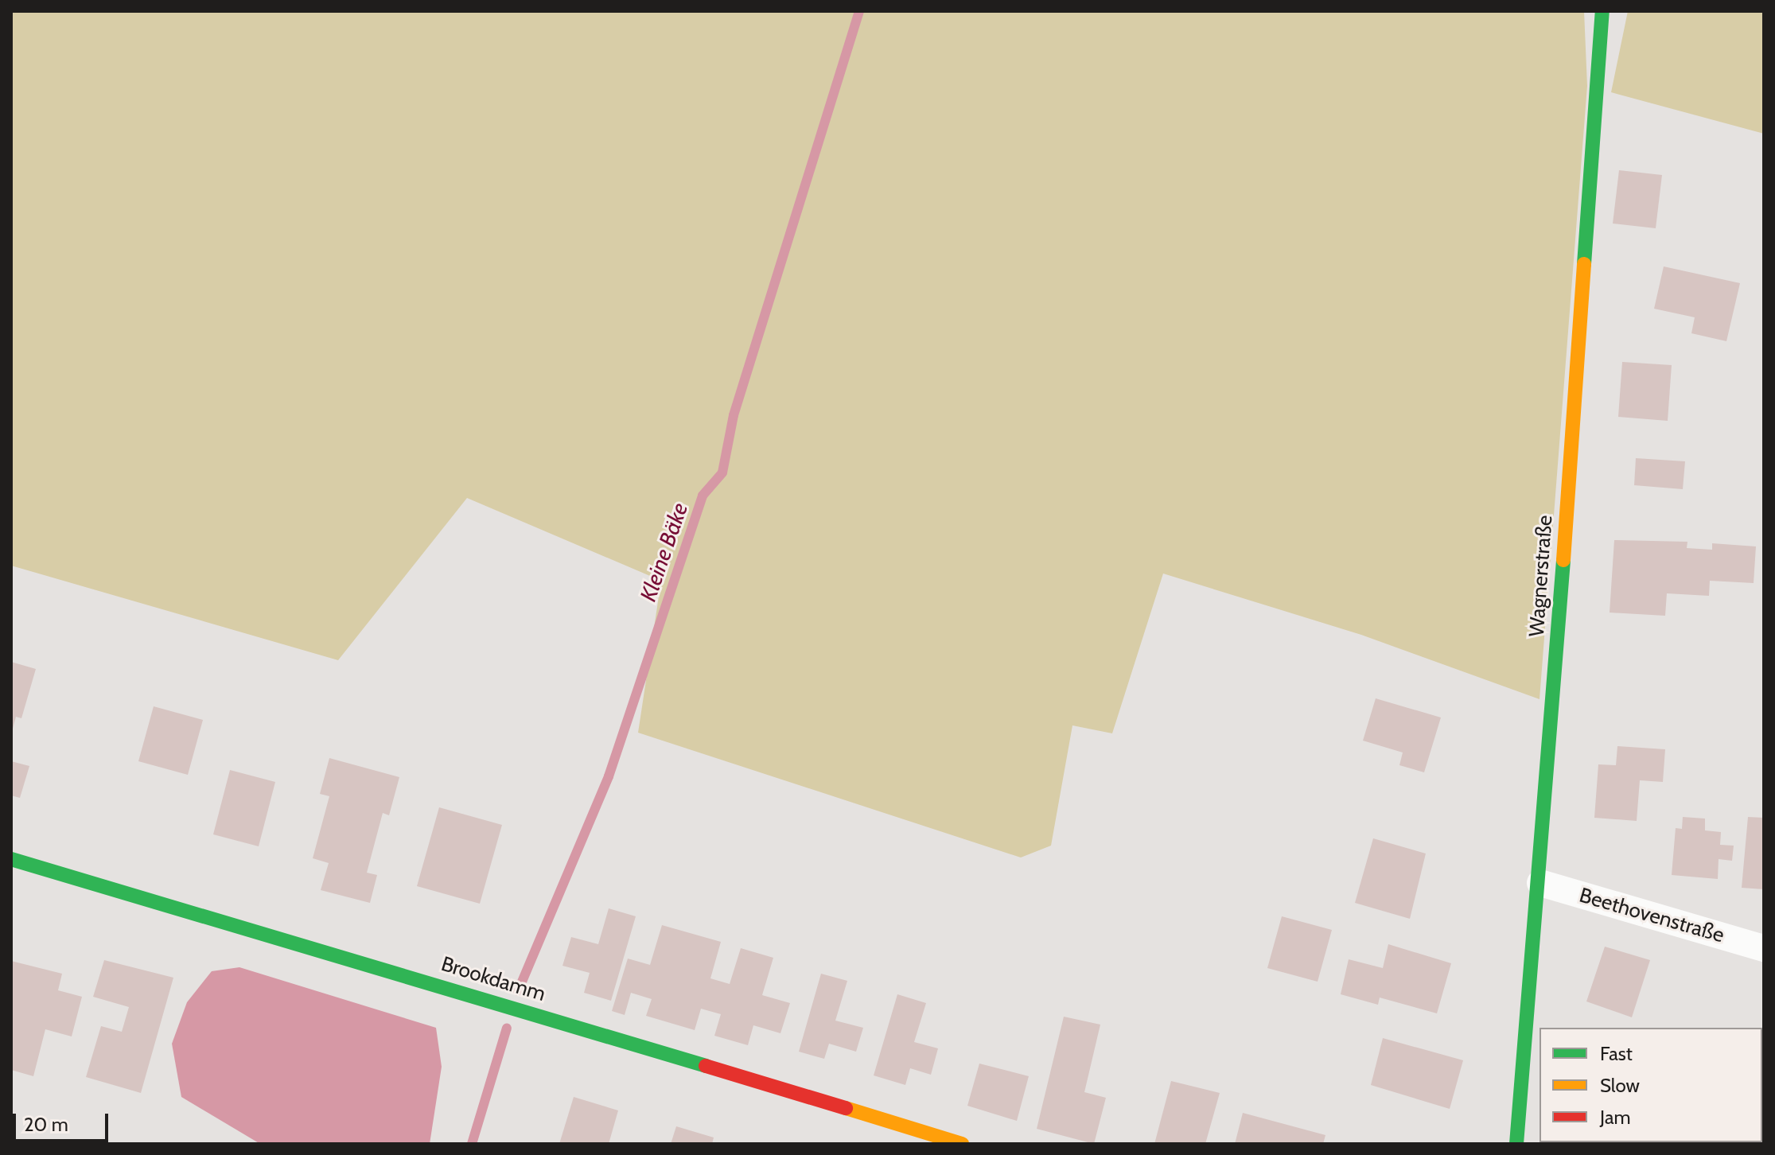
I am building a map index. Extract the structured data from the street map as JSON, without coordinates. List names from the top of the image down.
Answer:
{
  "streets": {
    "street": ["Wagnerstraße", "Beethovenstraße", "Brookdamm"]
  },
  "crossings": [
    ["Wagnerstraße", "Beethovenstraße"]
  ],
  "water": ["Kleine Bäke"],
  "legend": ["Fast", "Slow", "Jam"],
  "scale_bar": "20 m"
}
